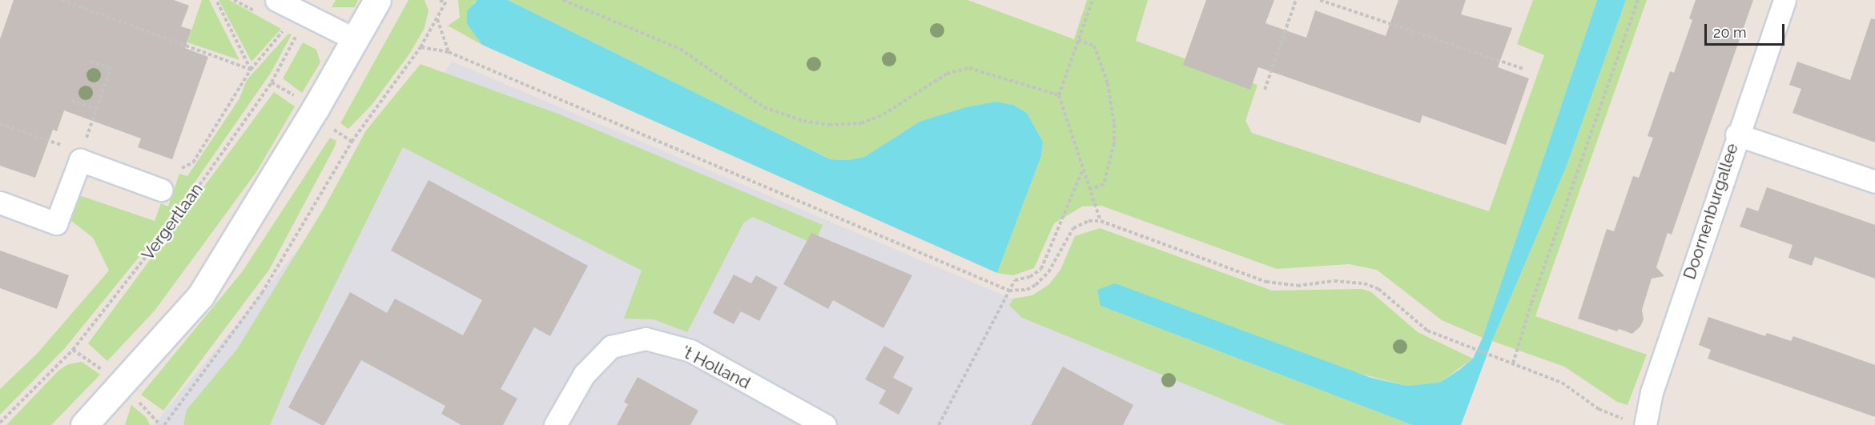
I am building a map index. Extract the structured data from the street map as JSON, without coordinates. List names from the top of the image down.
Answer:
{
  "streets": {
    "street": ["Doornenburgallee", "'t Holland"],
    "path": ["Vergertlaan"]
  },
  "scale_bar": "20 m"
}
